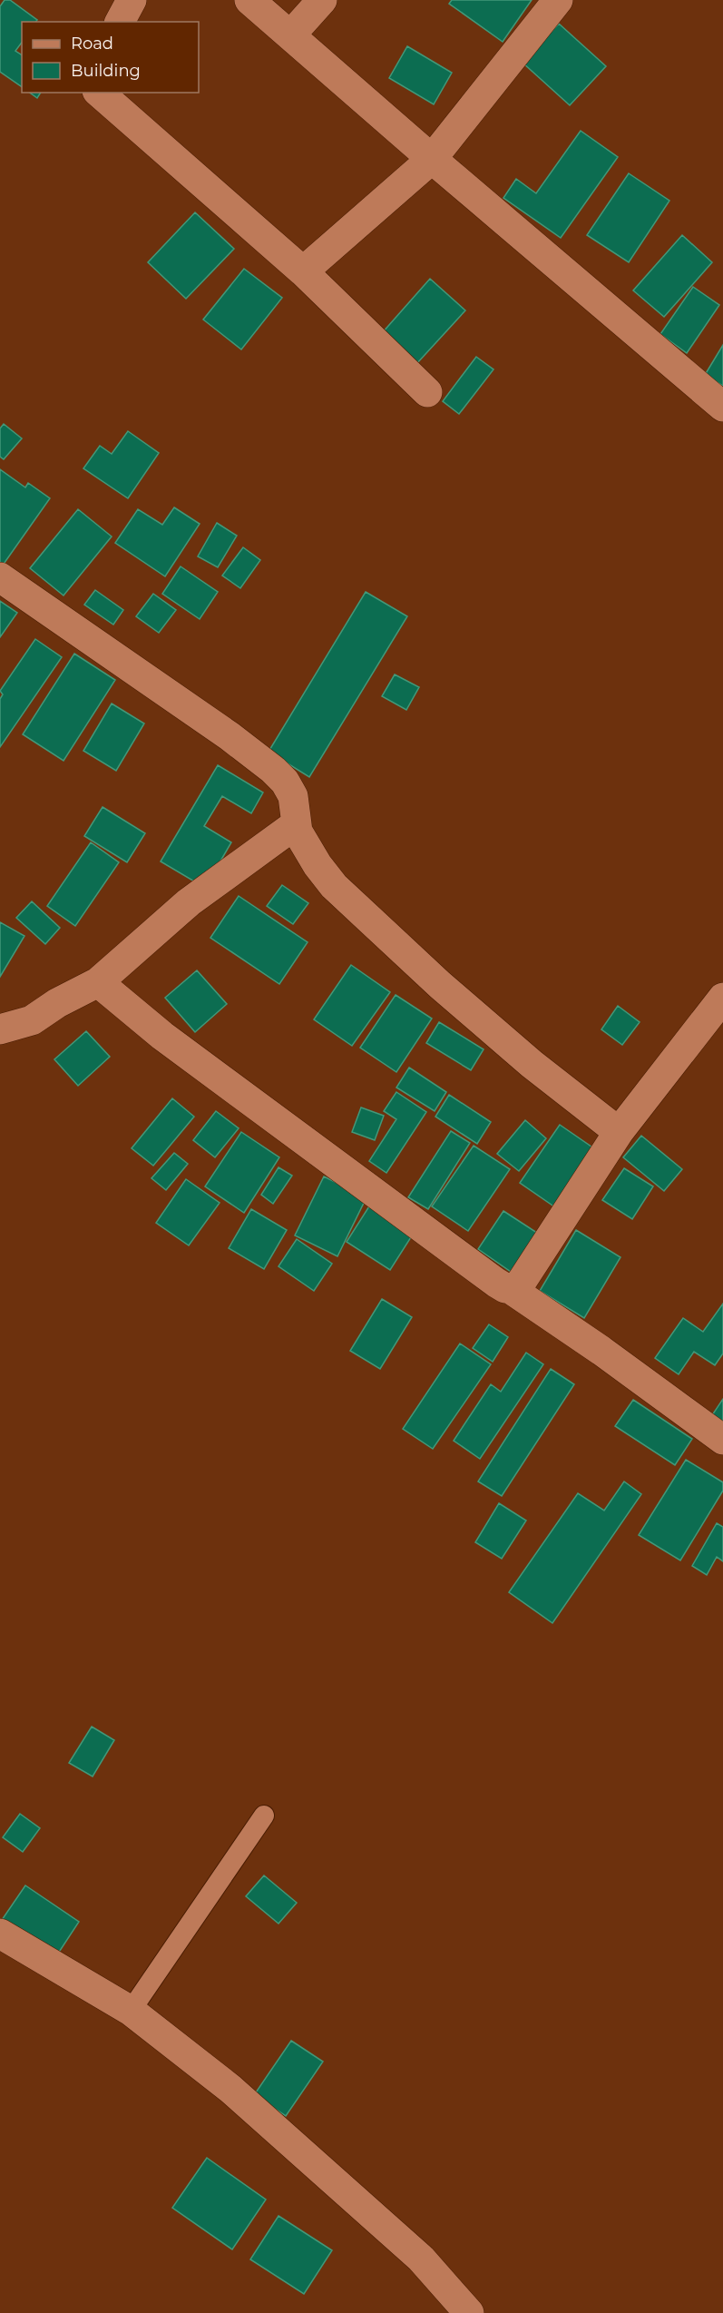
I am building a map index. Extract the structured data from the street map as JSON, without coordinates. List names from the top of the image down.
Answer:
{
  "legend": ["Road", "Building"]
}
